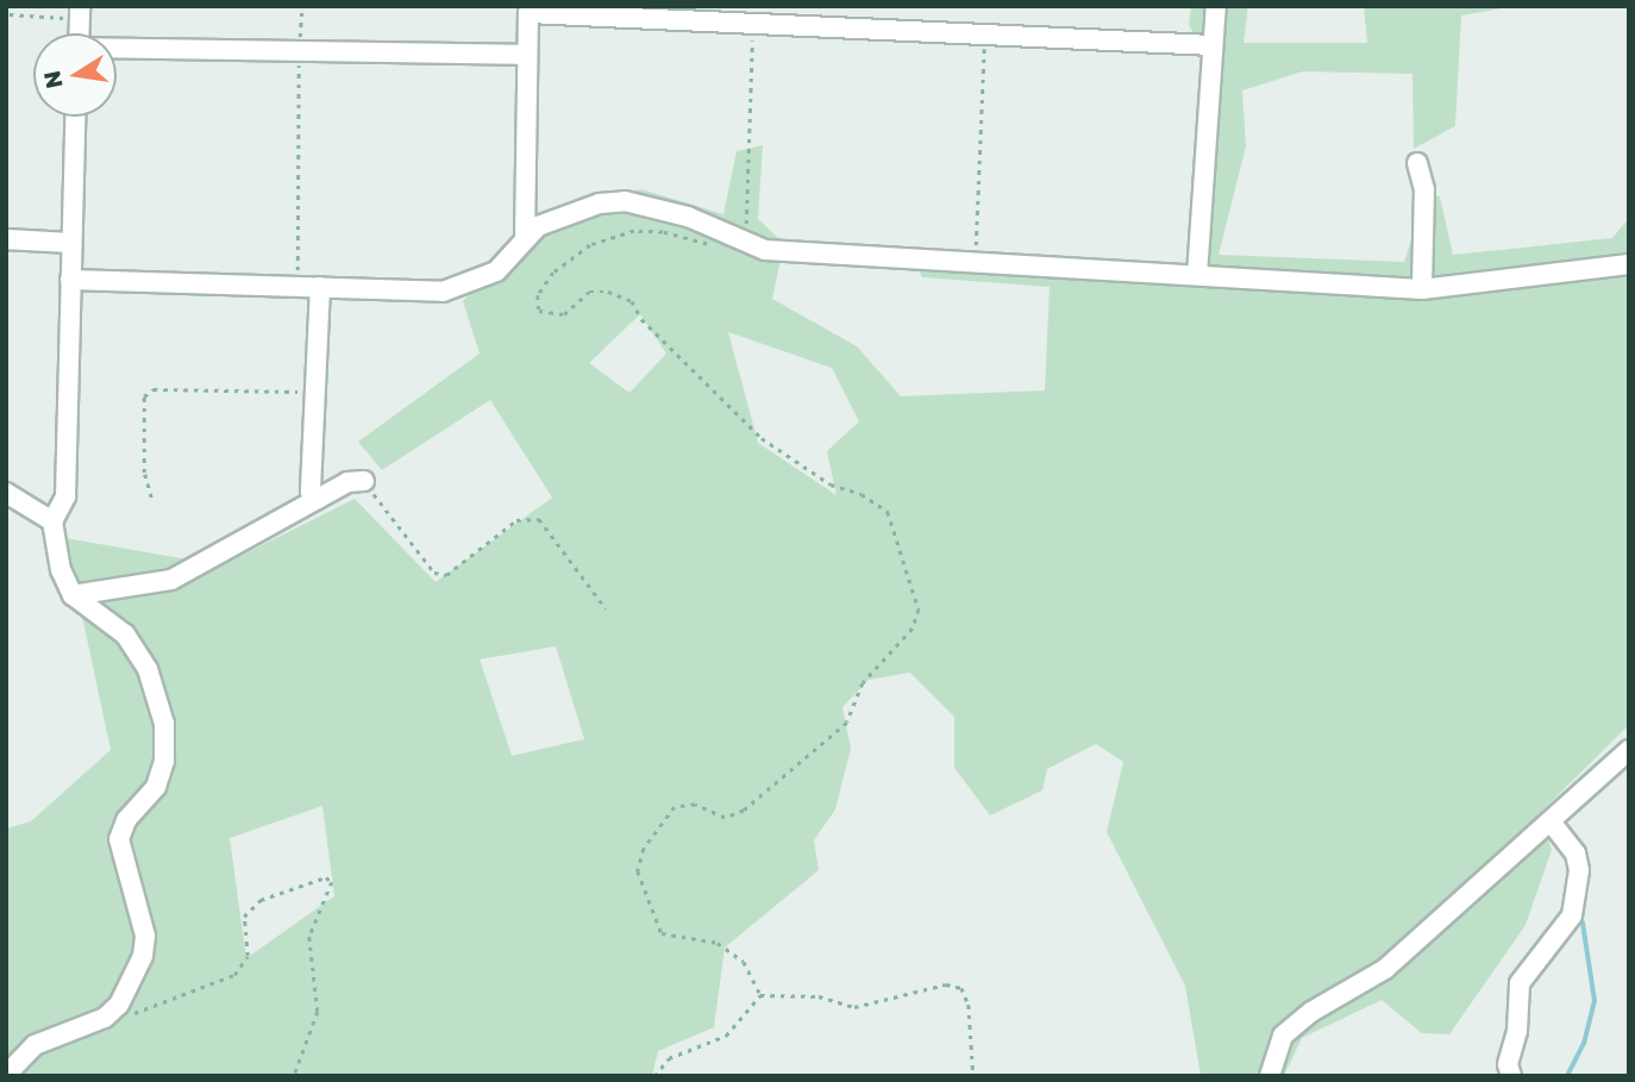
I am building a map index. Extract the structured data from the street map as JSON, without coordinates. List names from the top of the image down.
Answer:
{
  "north": "left"
}
